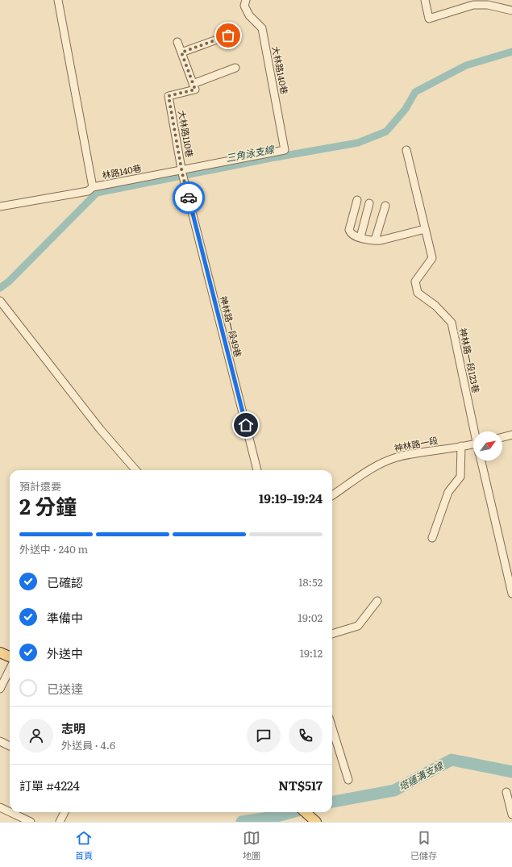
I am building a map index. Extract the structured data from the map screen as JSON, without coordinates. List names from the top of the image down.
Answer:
{
  "streets": {
    "street": [
      "大林路140巷",
      "大林路110巷",
      "林路140巷",
      "神林路一段49巷",
      "神林路一段123巷",
      "神林路一段"
    ]
  },
  "crossings": [
    ["大林路140巷", "林路140巷"],
    ["大林路110巷", "林路140巷"],
    ["大林路110巷", "神林路一段49巷"],
    ["林路140巷", "神林路一段49巷"]
  ],
  "water": ["三角泳支線", "塔蓮溝支線"],
  "north": "top right",
  "page": {
    "heading": ["2 分鐘", "預計還要", "19:19–19:24"],
    "panel": [
      "志明",
      "外送員 · 4.6",
      "訂單 #4224",
      "NT$517"
    ],
    "bar": "外送中 · 240 m",
    "list": [
      ["已確認", "18:52"],
      ["準備中", "19:02"],
      ["外送中", "19:12"],
      "已送達"
    ],
    "tabs": ["首頁", "地圖", "已儲存"]
  }
}
